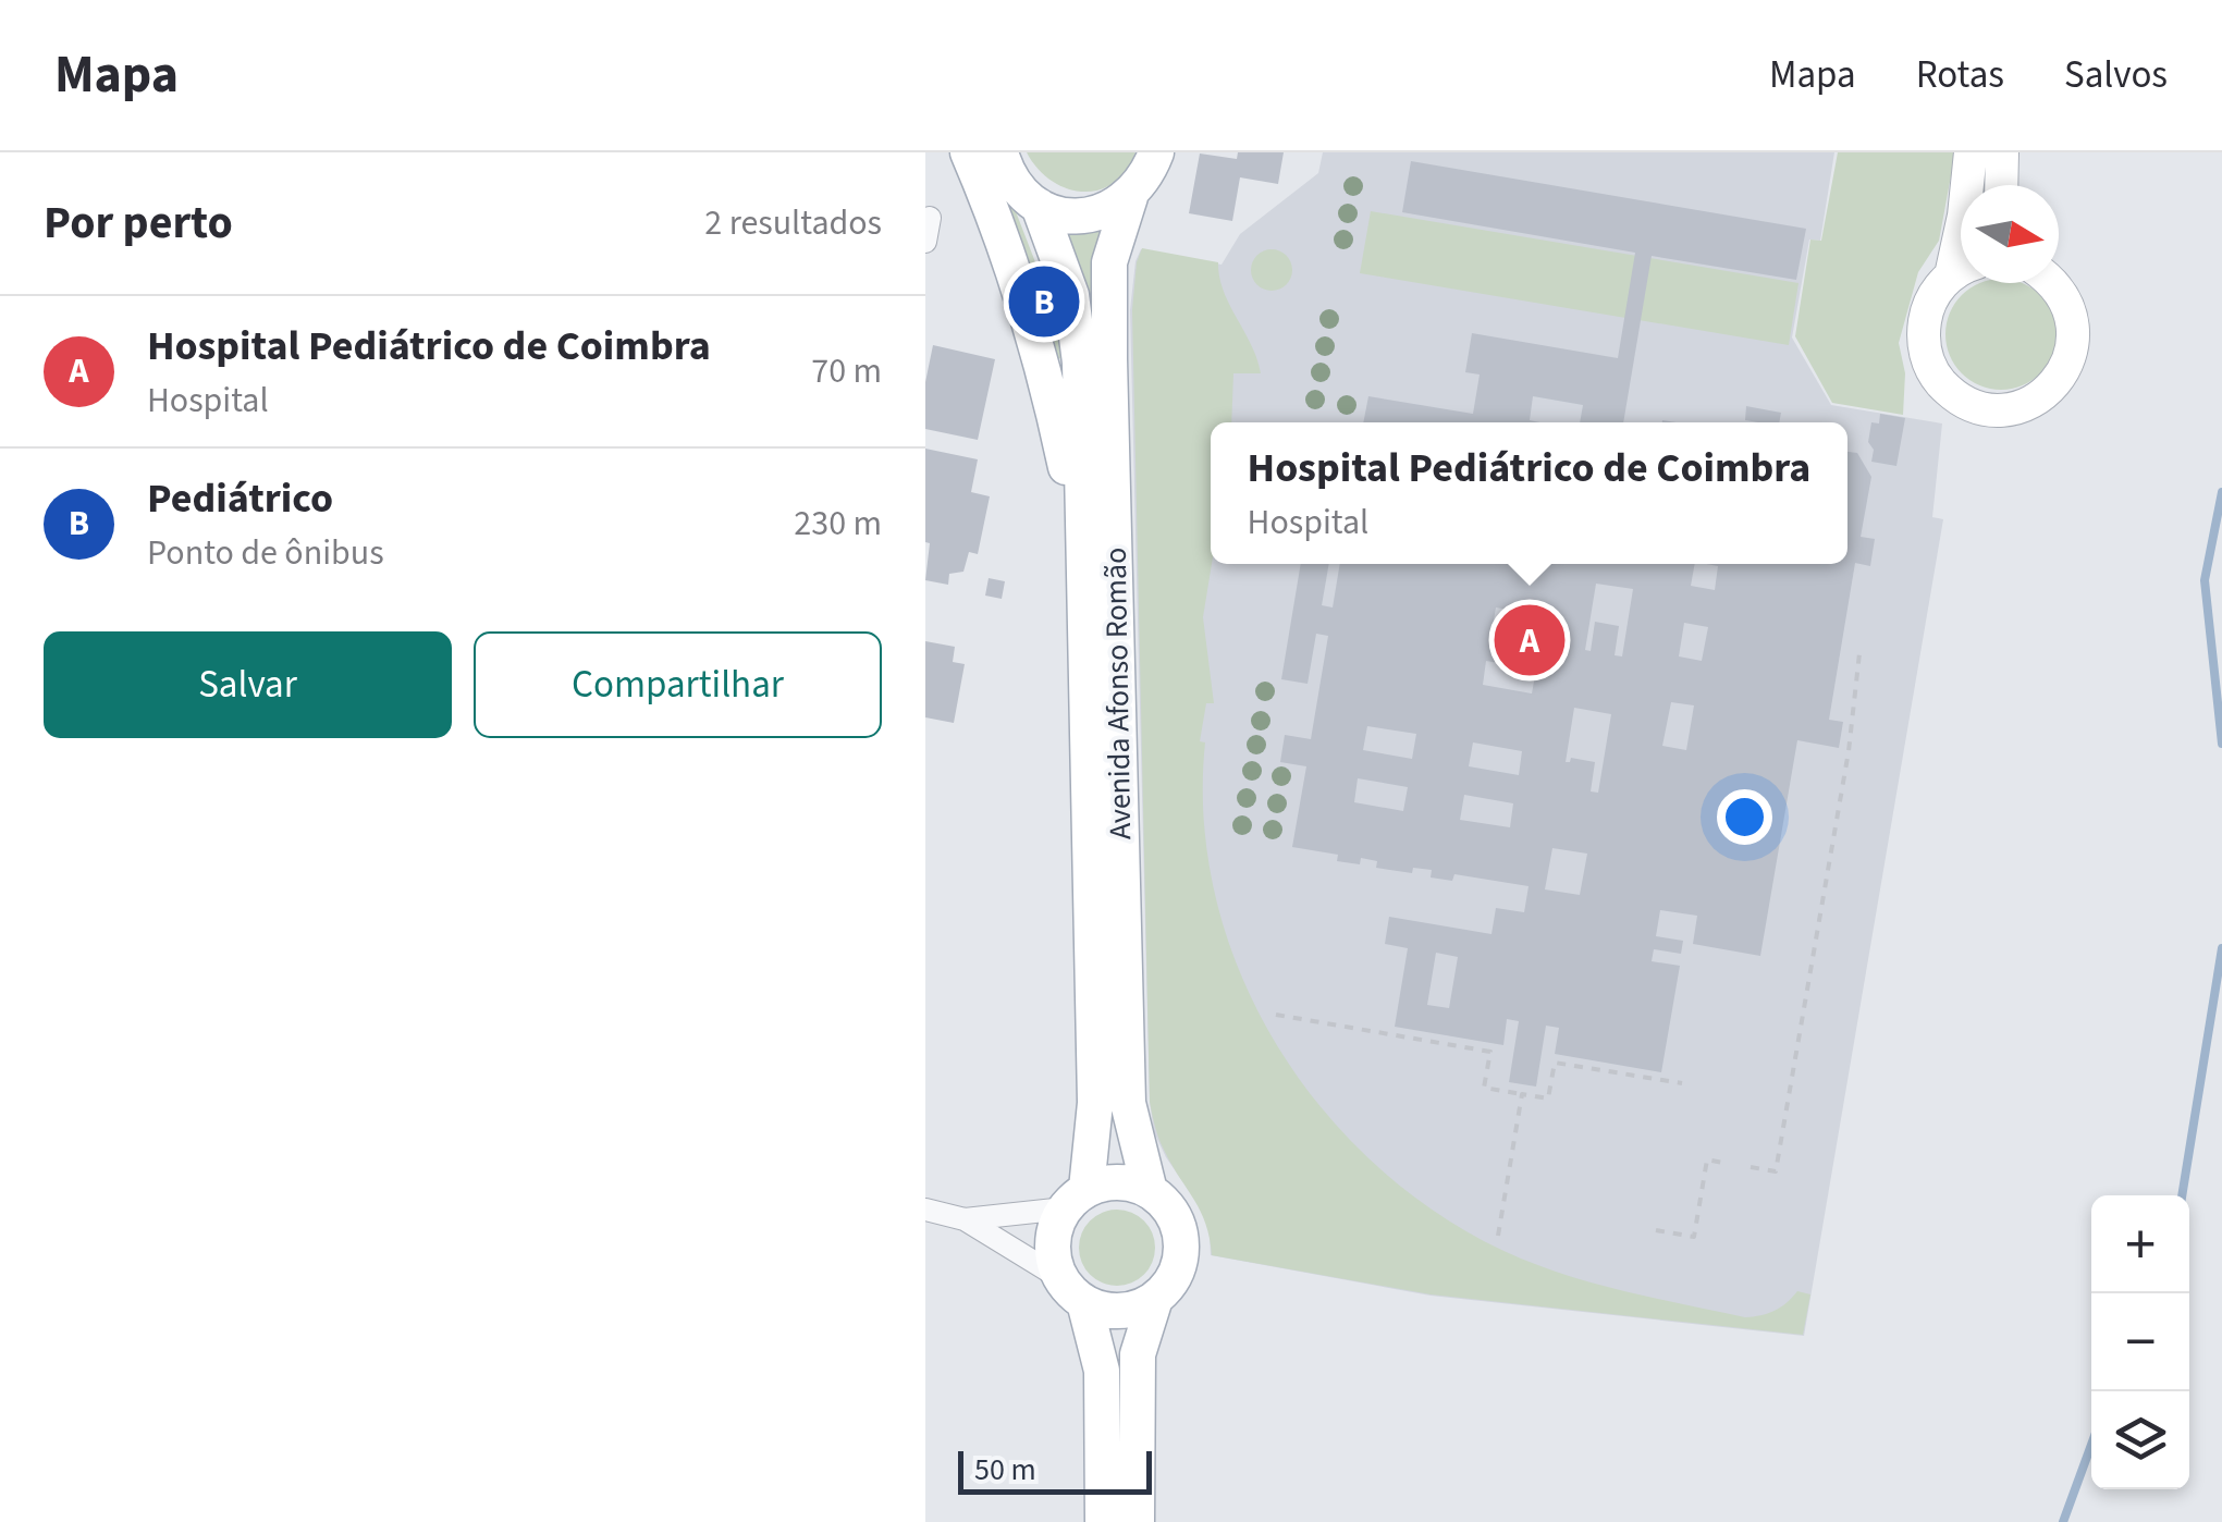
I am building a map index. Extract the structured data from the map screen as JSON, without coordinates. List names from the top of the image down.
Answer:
{
  "streets": {
    "main road": ["Avenida Afonso Romão"]
  },
  "scale_bar": "50 m",
  "north": "right",
  "page": {
    "header": "Mapa",
    "nav": ["Mapa", "Rotas", "Salvos"],
    "heading": ["Por perto", "2 resultados"],
    "pins": ["B", "A"],
    "list": [
      {
        "mark": "A",
        "name": "Hospital Pediátrico de Coimbra",
        "note": "Hospital",
        "value": "70 m"
      },
      {
        "mark": "B",
        "name": "Pediátrico",
        "note": "Ponto de ônibus",
        "value": "230 m"
      }
    ],
    "popup": ["Hospital Pediátrico de Coimbra", "Hospital"],
    "buttons": ["Salvar", "Compartilhar"],
    "map_buttons": ["+", "−"],
    "scale": "50 m"
  }
}
